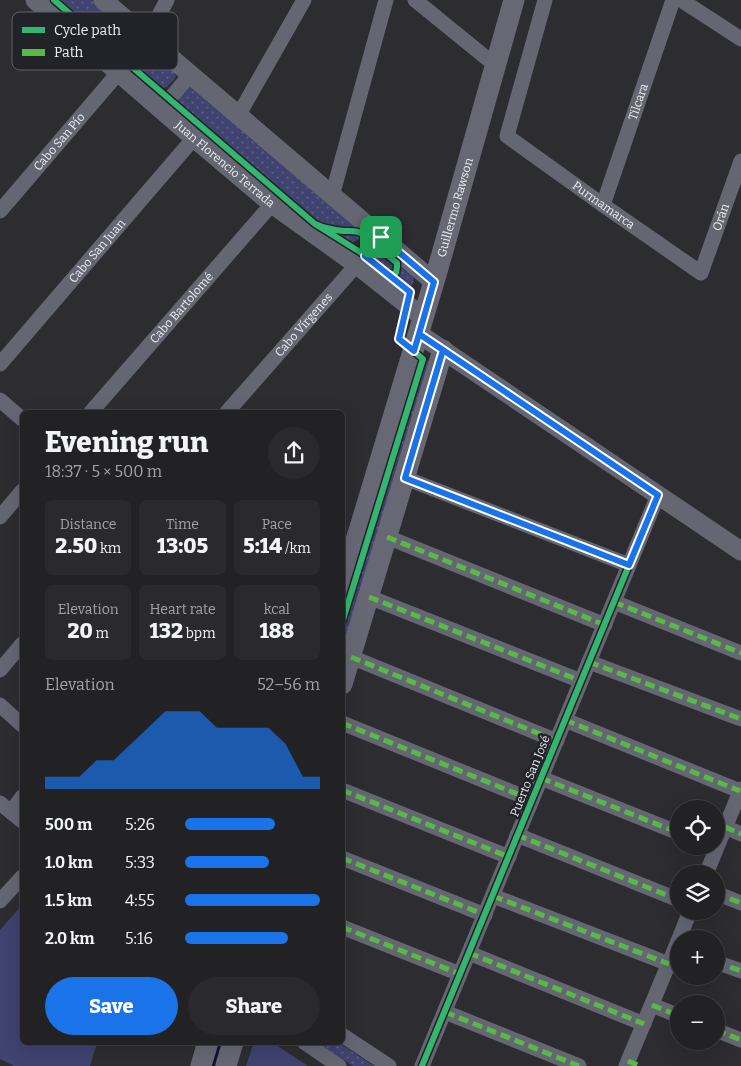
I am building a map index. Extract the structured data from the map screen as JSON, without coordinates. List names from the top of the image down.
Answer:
{
  "streets": {
    "main road": ["Guillermo Rawson"],
    "street": [
      "Tilcara",
      "Cabo San Pío",
      "Juan Florencio Terrada",
      "Purmamarca",
      "Orán",
      "Cabo San Juan",
      "Cabo Bartolomé",
      "Cabo Vírgenes",
      "Puerto San José"
    ]
  },
  "crossings": [
    ["Tilcara", "Purmamarca"],
    ["Cabo San Pío", "Juan Florencio Terrada"],
    ["Juan Florencio Terrada", "Guillermo Rawson"],
    ["Juan Florencio Terrada", "Cabo San Juan"],
    ["Juan Florencio Terrada", "Cabo Bartolomé"],
    ["Juan Florencio Terrada", "Cabo Vírgenes"],
    ["Juan Florencio Terrada", "Puerto San José"],
    ["Purmamarca", "Orán"]
  ],
  "legend": ["Cycle path", "Path"],
  "page": {
    "heading": ["Evening run", "18:37 · 5 × 500 m"],
    "stats": [
      ["Distance", "2.50 km"],
      ["Time", "13:05"],
      ["Pace", "5:14 /km"],
      ["Elevation", "20 m"],
      ["Heart rate", "132 bpm"],
      ["kcal", "188"]
    ],
    "chart": ["Elevation", "52–56 m"],
    "map_buttons": ["+", "−"],
    "list": [
      {
        "name": "500 m",
        "note": "5:26"
      },
      {
        "name": "1.0 km",
        "note": "5:33"
      },
      {
        "name": "1.5 km",
        "note": "4:55"
      },
      {
        "name": "2.0 km",
        "note": "5:16"
      }
    ],
    "buttons": ["Save", "Share"]
  }
}
